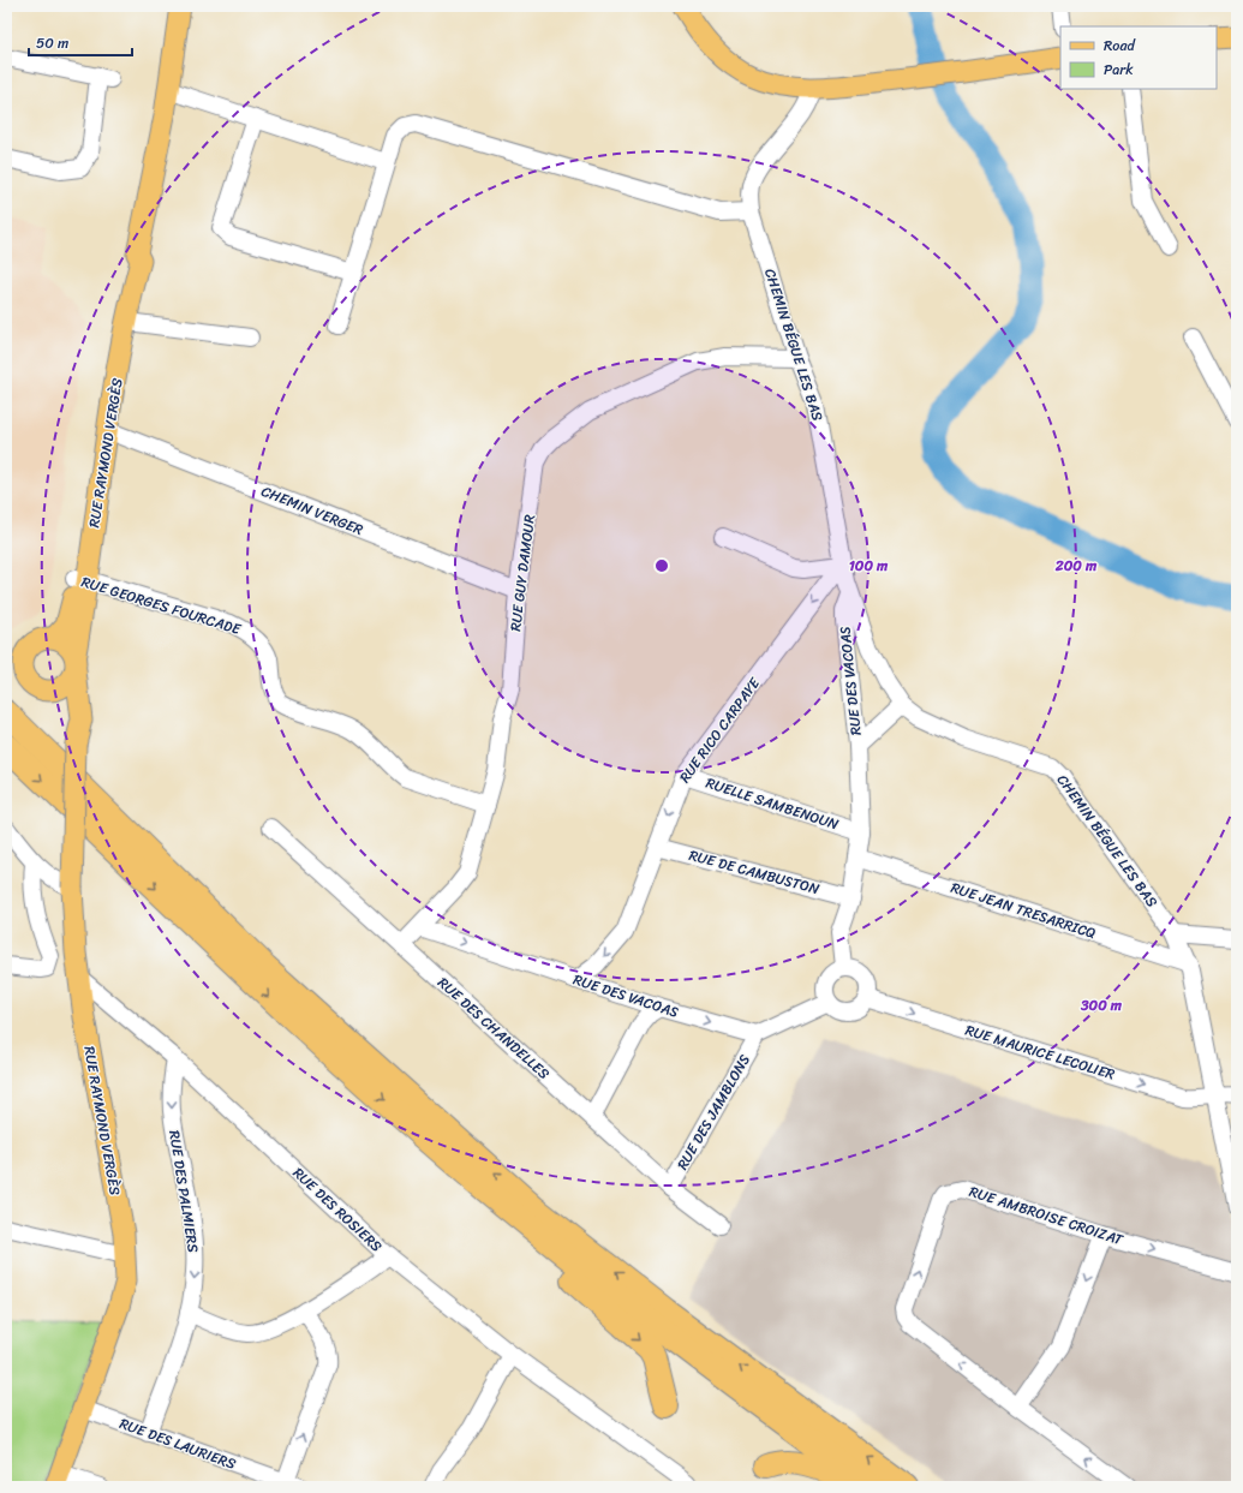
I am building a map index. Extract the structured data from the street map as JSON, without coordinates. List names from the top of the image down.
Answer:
{
  "streets": {
    "main road": ["RUE RAYMOND VERGÈS"],
    "street": [
      "CHEMIN BÉGUE LES BAS",
      "CHEMIN VERGER",
      "RUE GUY DAMOUR",
      "RUE GEORGES FOURCADE",
      "RUE DES VACOAS",
      "RUE RICO CARPAYE",
      "RUELLE SAMBENOUN",
      "RUE DE CAMBUSTON",
      "RUE JEAN TRESARRICQ",
      "RUE DES CHANDELLES",
      "RUE MAURICE LECOLIER",
      "RUE DES JAMBLONS",
      "RUE DES PALMIERS",
      "RUE DES ROSIERS",
      "RUE AMBROISE CROIZAT",
      "RUE DES LAURIERS"
    ]
  },
  "crossings": [
    ["CHEMIN BÉGUE LES BAS", "RUE GUY DAMOUR"],
    ["CHEMIN BÉGUE LES BAS", "RUE DES VACOAS"],
    ["CHEMIN BÉGUE LES BAS", "RUE RICO CARPAYE"],
    ["CHEMIN BÉGUE LES BAS", "RUE JEAN TRESARRICQ"],
    ["CHEMIN BÉGUE LES BAS", "RUE MAURICE LECOLIER"],
    ["RUE RAYMOND VERGÈS", "CHEMIN VERGER"],
    ["RUE RAYMOND VERGÈS", "RUE GEORGES FOURCADE"],
    ["RUE RAYMOND VERGÈS", "RUE DES ROSIERS"],
    ["RUE RAYMOND VERGÈS", "RUE DES LAURIERS"],
    ["CHEMIN VERGER", "RUE GUY DAMOUR"],
    ["RUE GUY DAMOUR", "RUE GEORGES FOURCADE"],
    ["RUE GUY DAMOUR", "RUE DES VACOAS"],
    ["RUE GUY DAMOUR", "RUE DES CHANDELLES"],
    ["RUE DES VACOAS", "RUE RICO CARPAYE"],
    ["RUE DES VACOAS", "RUELLE SAMBENOUN"],
    ["RUE DES VACOAS", "RUE DE CAMBUSTON"],
    ["RUE DES VACOAS", "RUE JEAN TRESARRICQ"],
    ["RUE DES VACOAS", "RUE MAURICE LECOLIER"],
    ["RUE DES VACOAS", "RUE DES JAMBLONS"],
    ["RUE RICO CARPAYE", "RUELLE SAMBENOUN"],
    ["RUE RICO CARPAYE", "RUE DE CAMBUSTON"],
    ["RUE DES CHANDELLES", "RUE DES JAMBLONS"],
    ["RUE DES PALMIERS", "RUE DES ROSIERS"],
    ["RUE DES PALMIERS", "RUE DES LAURIERS"]
  ],
  "one_way": [
    "RUE DES VACOAS",
    "RUE RICO CARPAYE",
    "RUE MAURICE LECOLIER",
    "RUE DES PALMIERS"
  ],
  "legend": ["Road", "Park"],
  "scale_bar": "50 m",
  "rings": ["100 m", "200 m", "300 m"]
}
